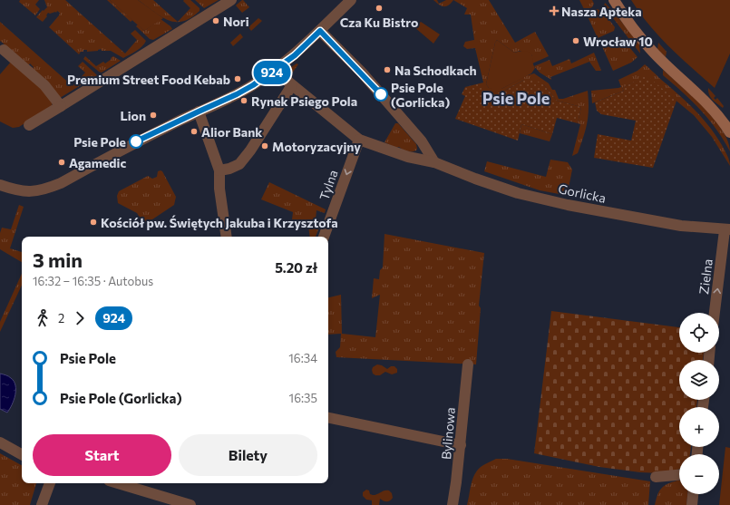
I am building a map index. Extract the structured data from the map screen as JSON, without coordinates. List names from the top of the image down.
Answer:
{
  "streets": {
    "street": [
      "Tylna",
      "Gorlicka",
      "Zielna",
      "Bylinowa"
    ]
  },
  "crossings": [
    ["Tylna", "Gorlicka"],
    ["Gorlicka", "Zielna"]
  ],
  "one_way": ["Tylna", "Zielna"],
  "districts": ["Psie Pole"],
  "places": {
    "other": [
      "Cza Ku Bistro",
      "Nori",
      "Wrocław 10",
      "Na Schodkach",
      "Premium Street Food Kebab",
      "Psie Pole (Gorlicka)",
      "Rynek Psiego Pola",
      "Lion",
      "Alior Bank",
      "Psie Pole",
      "Motoryzacyjny",
      "Agamedic",
      "Kościół pw. Świętych Jakuba i Krzysztofa"
    ],
    "health": ["Nasza Apteka"]
  },
  "lines": ["bus line 924"],
  "page": {
    "on_map": "924",
    "heading": ["3 min", "16:32 – 16:35 · Autobus", "5.20 zł"],
    "legs": ["2", "924"],
    "map_buttons": ["+", "−"],
    "list": [
      {
        "name": "Psie Pole",
        "value": "16:34"
      },
      {
        "name": "Psie Pole (Gorlicka)",
        "value": "16:35"
      }
    ],
    "buttons": ["Start", "Bilety"]
  }
}
